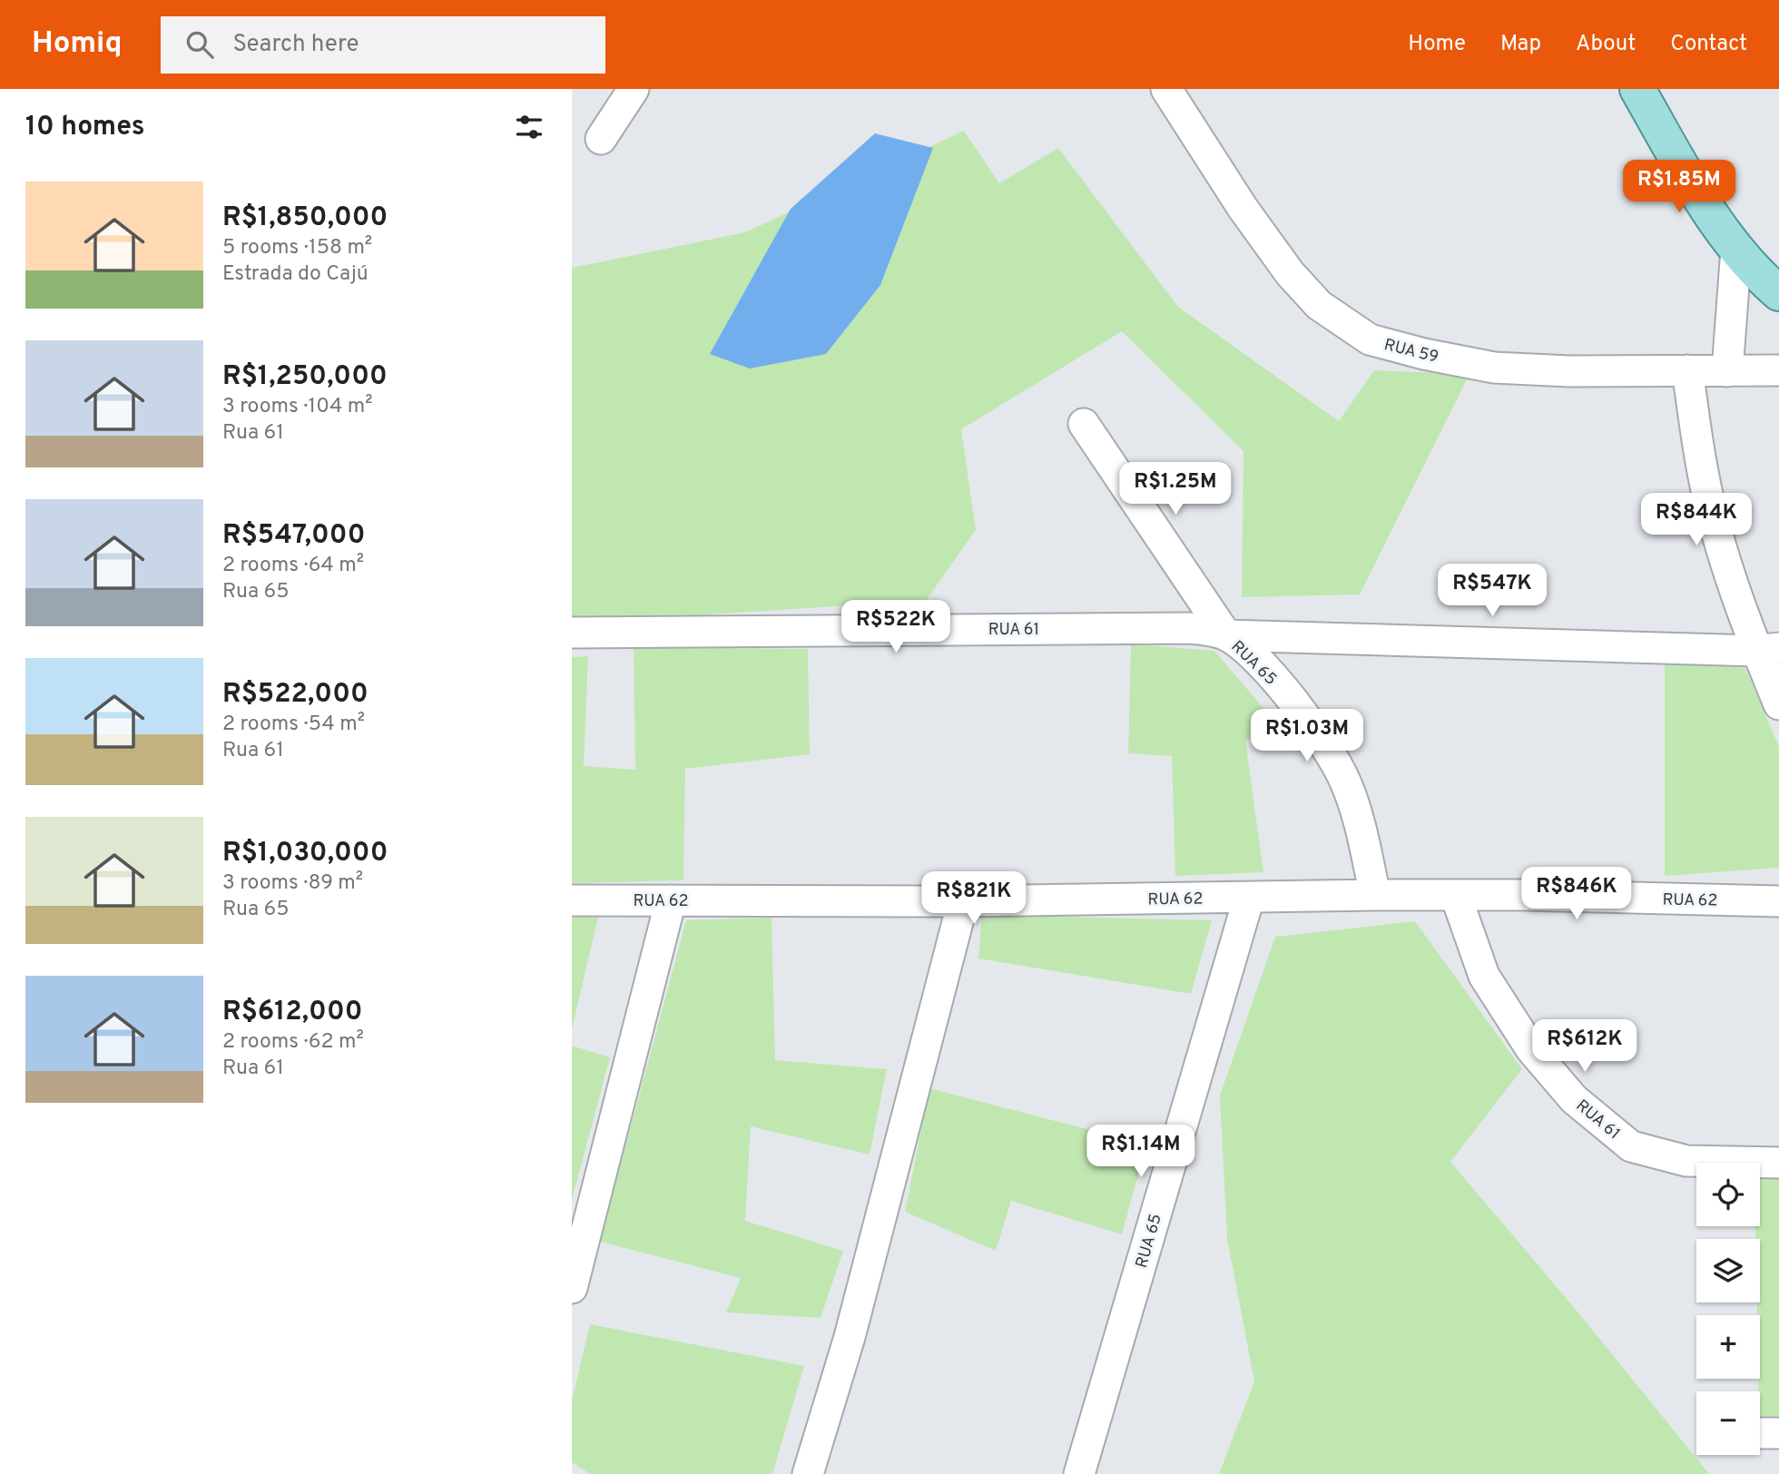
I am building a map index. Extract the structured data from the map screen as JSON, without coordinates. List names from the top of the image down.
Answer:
{
  "streets": {
    "street": [
      "RUA 59",
      "RUA 61",
      "RUA 65",
      "RUA 62"
    ]
  },
  "crossings": [
    ["RUA 61", "RUA 65"],
    ["RUA 61", "RUA 62"],
    ["RUA 65", "RUA 62"]
  ],
  "page": {
    "header": "Homiq",
    "search": "Search here",
    "nav": [
      "Home",
      "Map",
      "About",
      "Contact"
    ],
    "heading": "10 homes",
    "price": [
      "R$1.85M",
      "R$1.25M",
      "R$844K",
      "R$547K",
      "R$522K",
      "R$1.03M",
      "R$846K",
      "R$821K",
      "R$612K",
      "R$1.14M"
    ],
    "list": [
      {
        "name": "R$1,850,000",
        "note": "5 rooms · 158 m² · Estrada do Cajú"
      },
      {
        "name": "R$1,250,000",
        "note": "3 rooms · 104 m² · Rua 61"
      },
      {
        "name": "R$547,000",
        "note": "2 rooms · 64 m² · Rua 65"
      },
      {
        "name": "R$522,000",
        "note": "2 rooms · 54 m² · Rua 61"
      },
      {
        "name": "R$1,030,000",
        "note": "3 rooms · 89 m² · Rua 65"
      },
      {
        "name": "R$612,000",
        "note": "2 rooms · 62 m² · Rua 61"
      }
    ],
    "map_buttons": ["+", "−"]
  }
}
